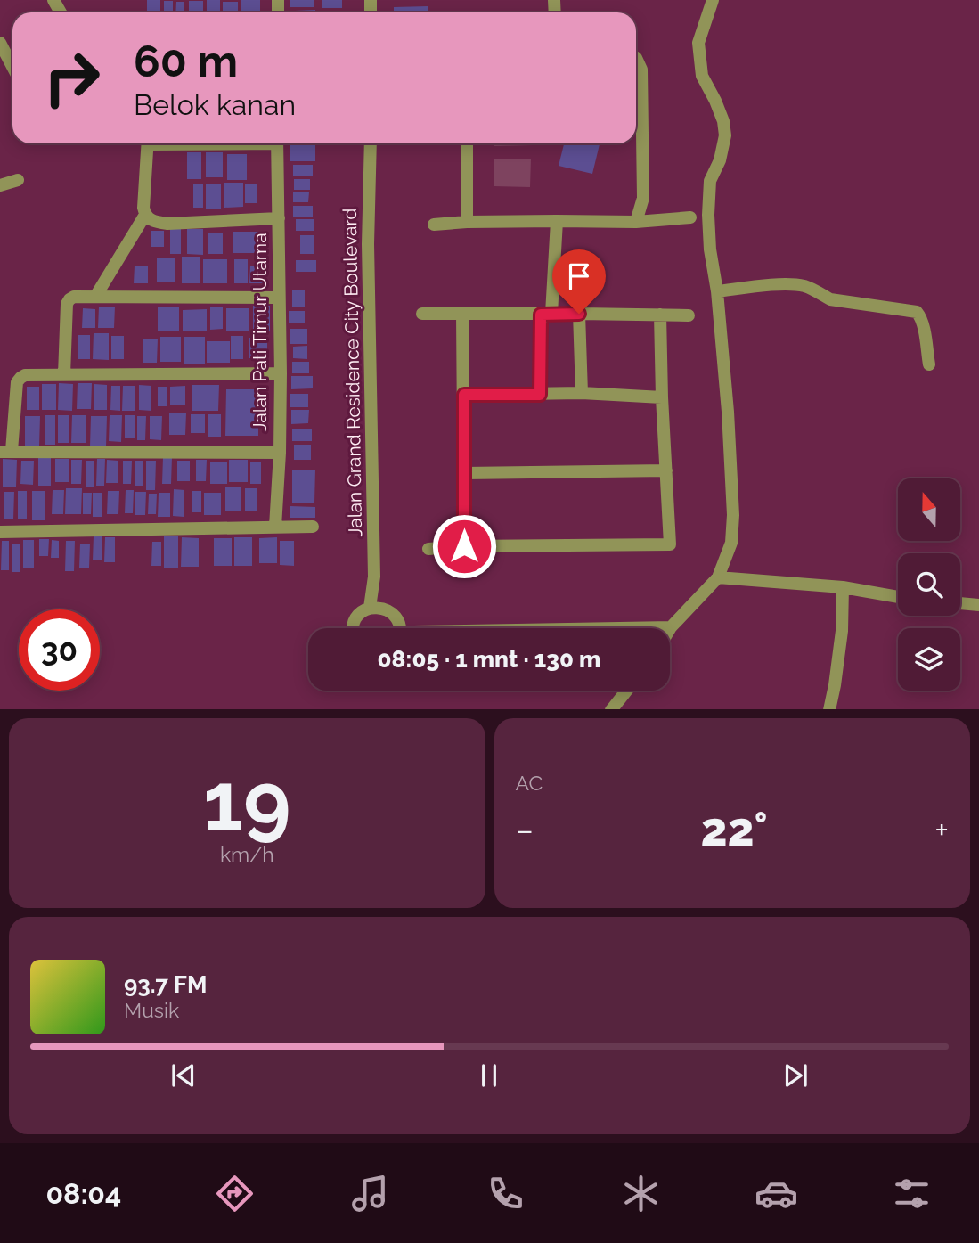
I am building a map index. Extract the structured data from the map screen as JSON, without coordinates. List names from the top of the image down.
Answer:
{
  "streets": {
    "street": ["Jalan Pati Timur Utama", "Jalan Grand Residence City Boulevard"]
  },
  "north": "top",
  "page": {
    "turn": ["60 m", "Belok kanan"],
    "limit": "30",
    "trip": "08:05 · 1 mnt · 130 m",
    "tile": [
      ["19", "km/h"],
      "AC"
    ],
    "heat": ["−", "22°", "+"],
    "song": ["93.7 FM", "Musik"],
    "tabs": "08:04"
  }
}
